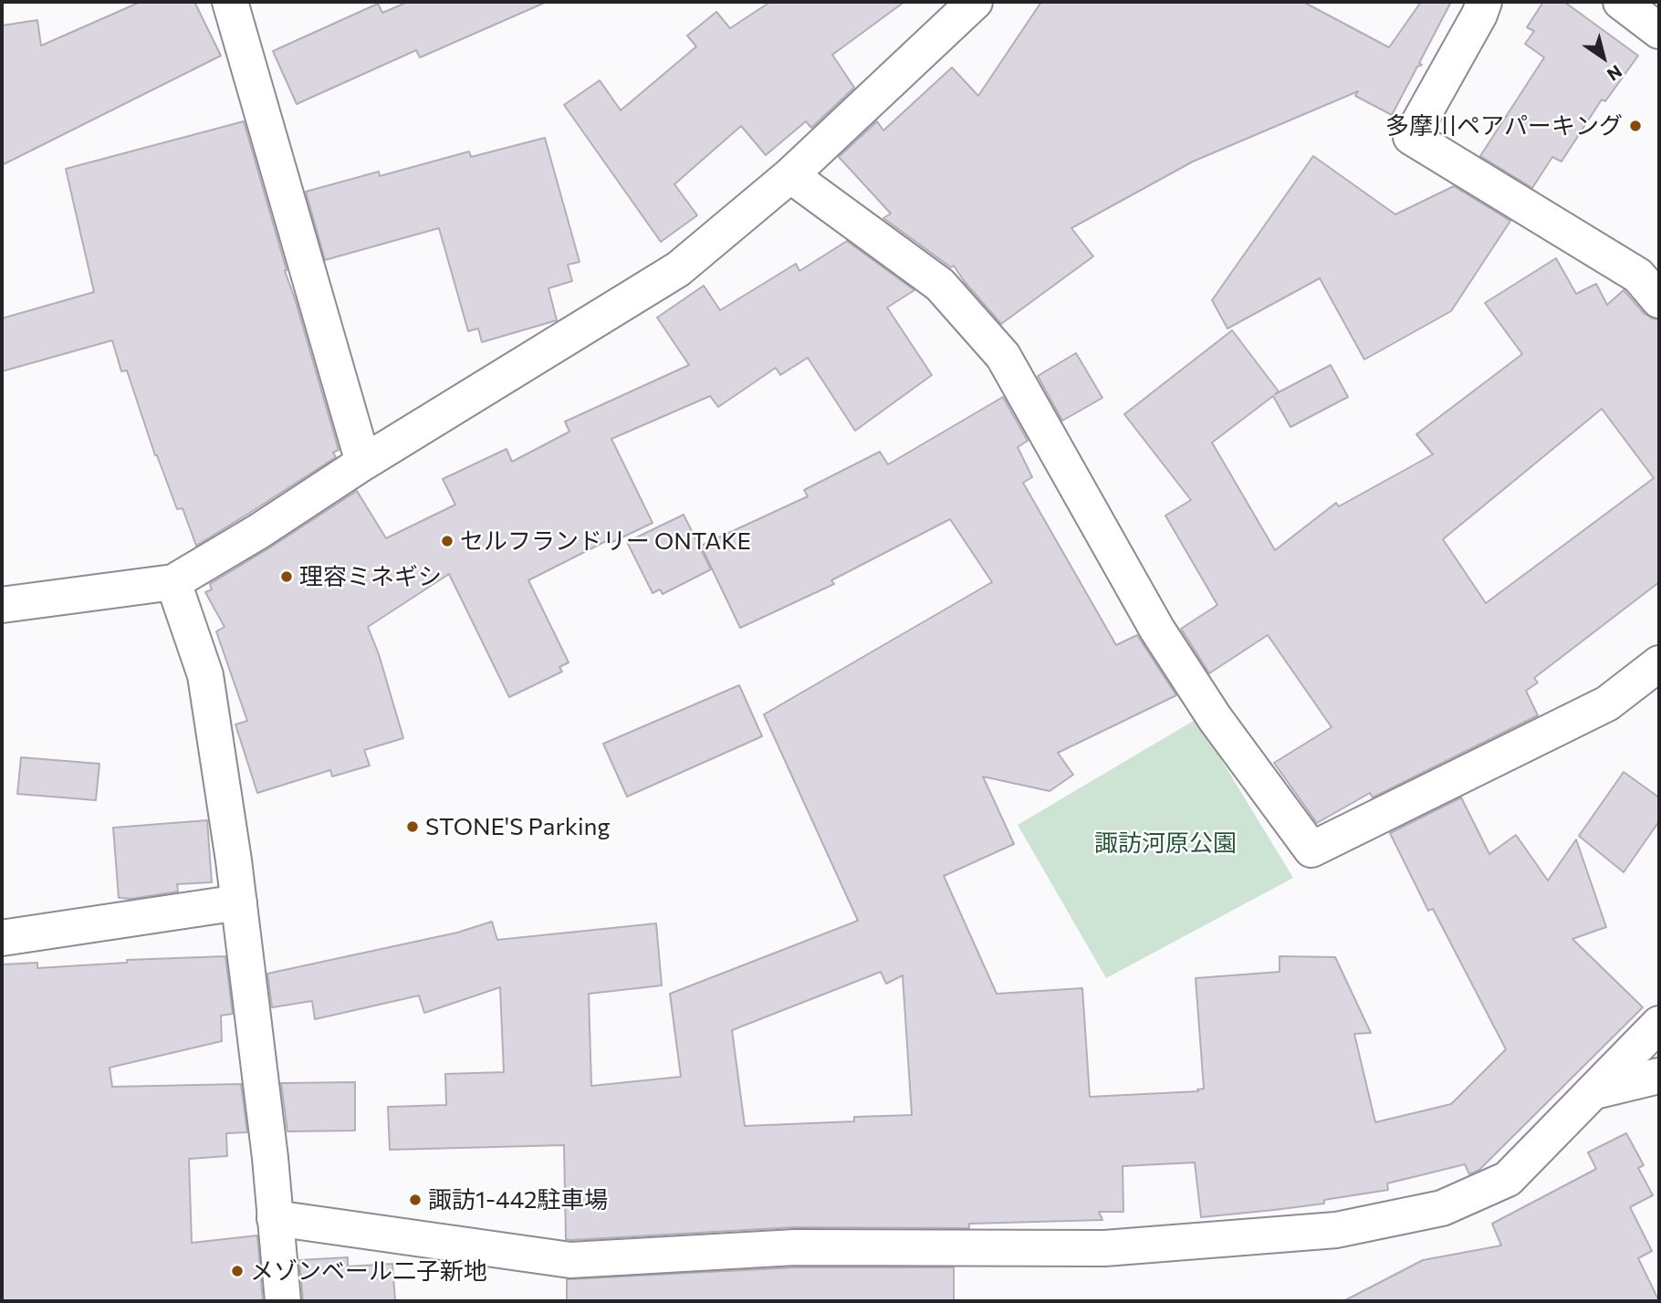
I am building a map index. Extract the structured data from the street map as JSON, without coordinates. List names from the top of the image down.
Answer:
{
  "parks": ["諏訪河原公園"],
  "places": [
    "多摩川ペアパーキング",
    "セルフランドリー ONTAKE",
    "理容ミネギシ",
    "STONE'S Parking",
    "諏訪1-442駐車場",
    "メゾンベール二子新地"
  ],
  "north": "bottom right"
}
